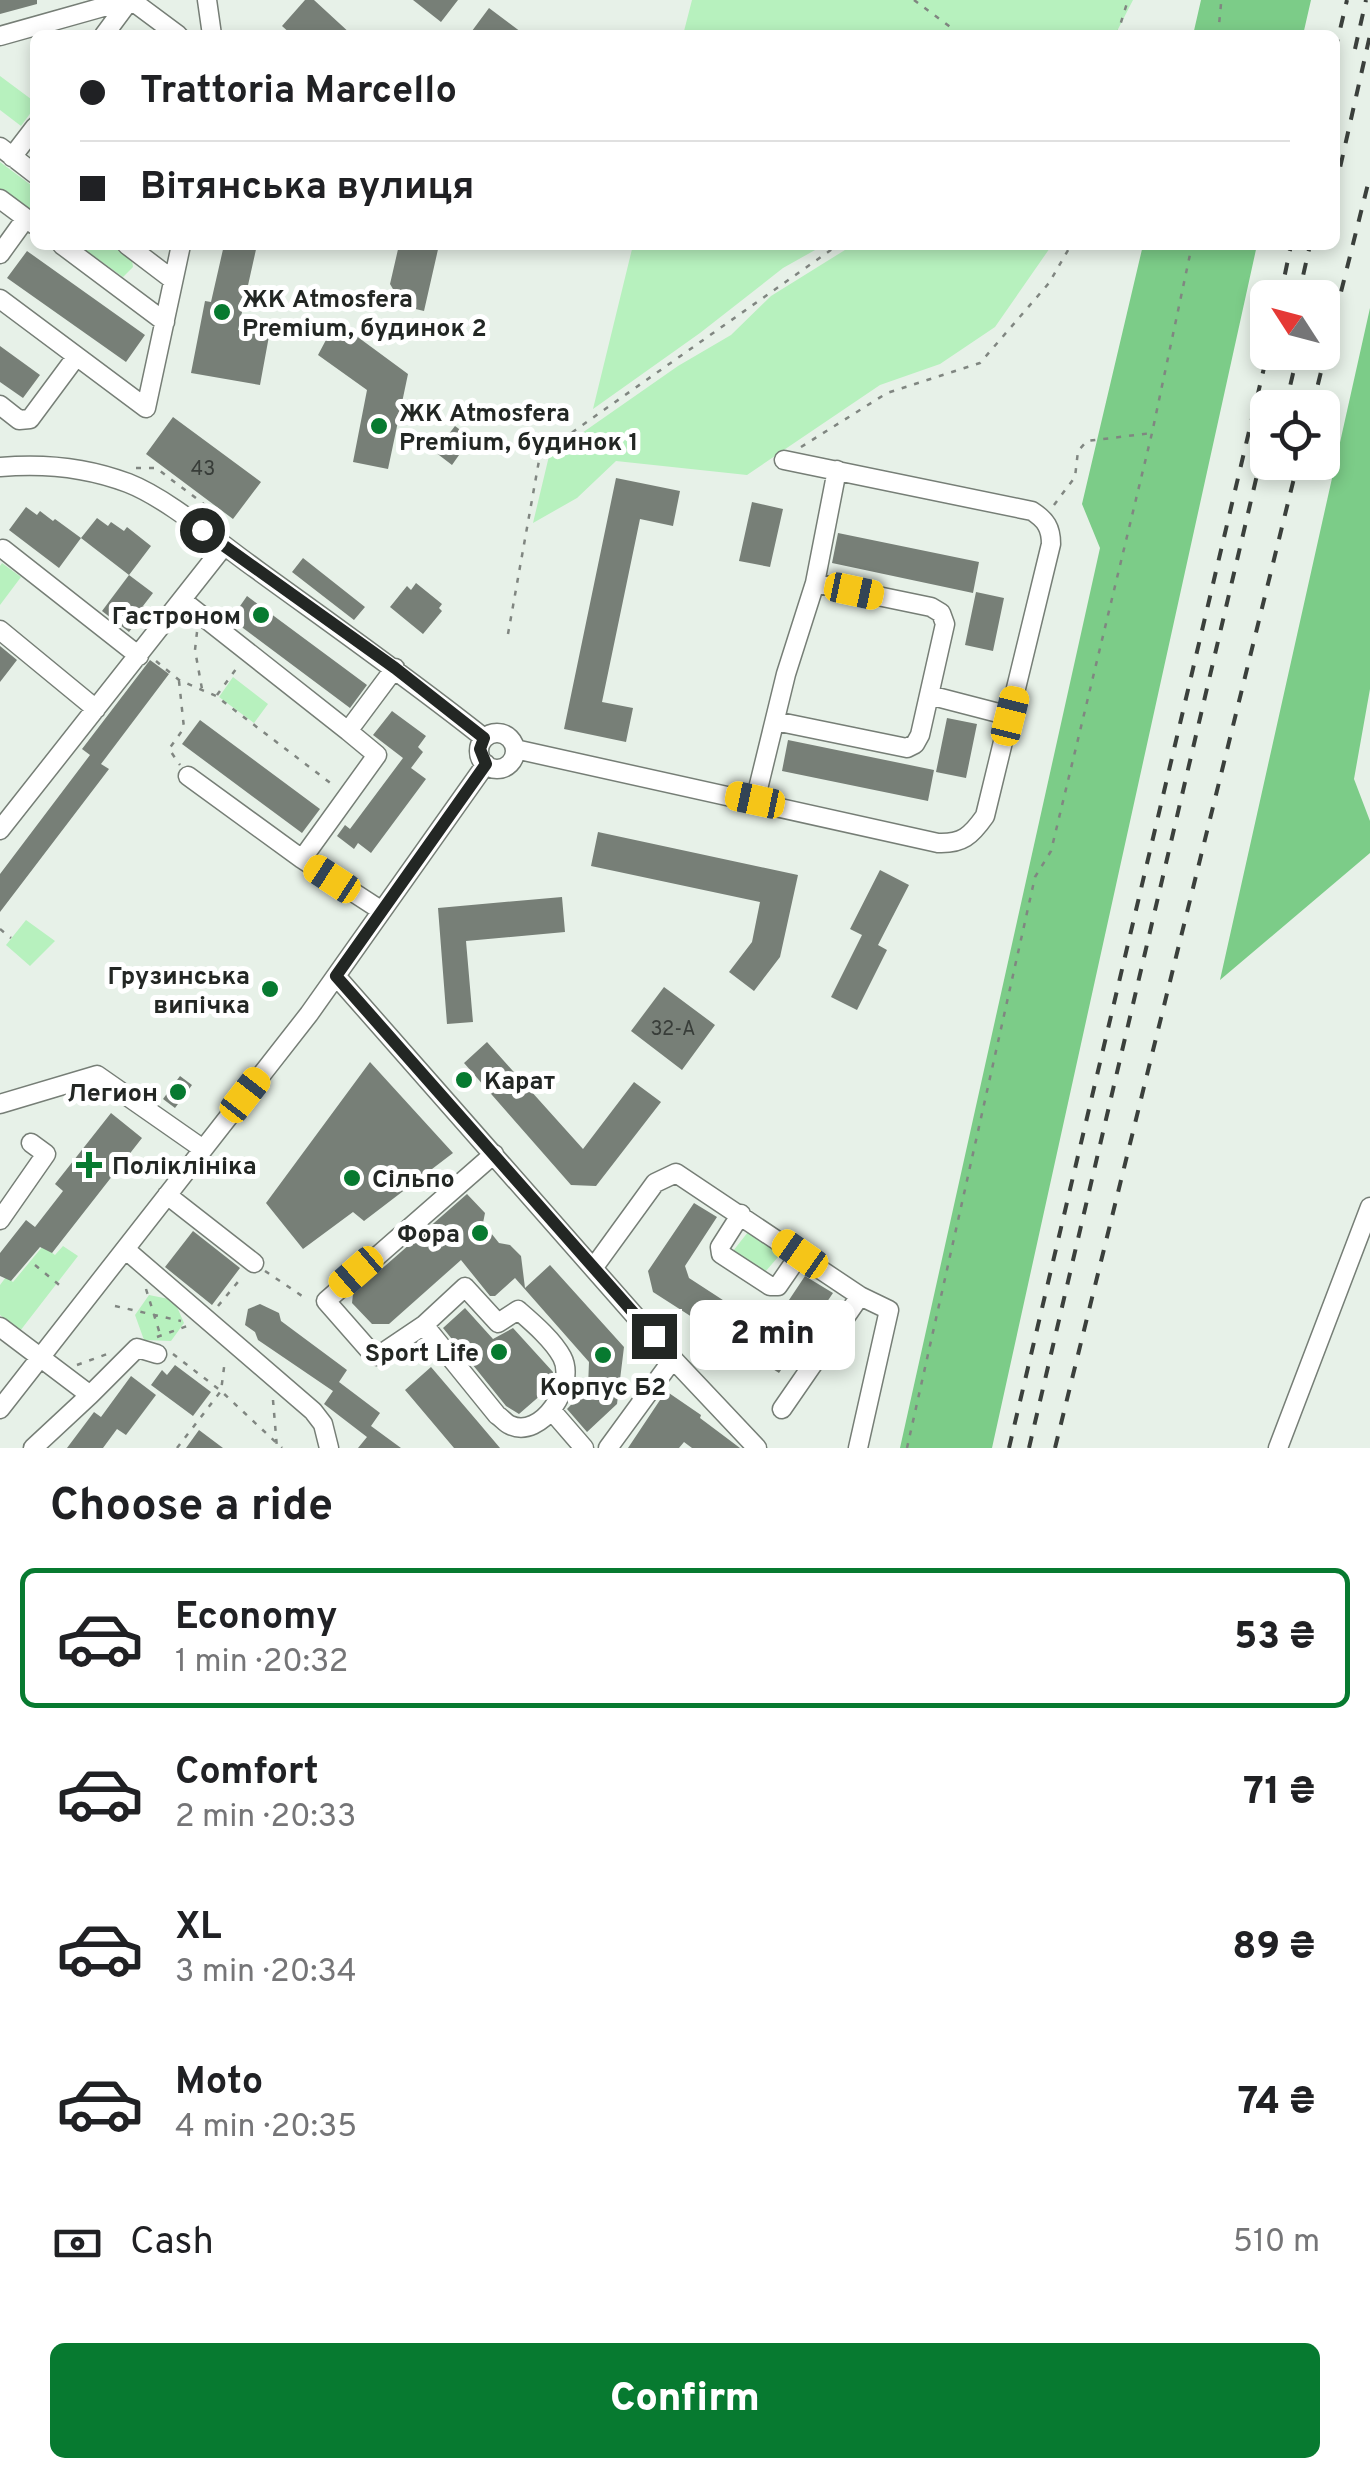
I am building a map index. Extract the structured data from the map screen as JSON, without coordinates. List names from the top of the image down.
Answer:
{
  "places": {
    "other": [
      "ЖК Atmosfera Premium, будинок 2",
      "ЖК Atmosfera Premium, будинок 1",
      "Гастроном",
      "Грузинська випічка",
      "Карат",
      "Легион",
      "Сільпо",
      "Фора",
      "Sport Life",
      "Корпус Б2"
    ],
    "health": ["Поліклініка"]
  },
  "house_numbers": ["43", "32-А"],
  "north": "top left",
  "page": {
    "banner": ["Trattoria Marcello", "Вітянська вулиця"],
    "bubble": "2 min",
    "heading": "Choose a ride",
    "list": [
      {
        "name": "Economy",
        "note": "1 min · 20:32",
        "value": "53 ₴"
      },
      {
        "name": "Comfort",
        "note": "2 min · 20:33",
        "value": "71 ₴"
      },
      {
        "name": "XL",
        "note": "3 min · 20:34",
        "value": "89 ₴"
      },
      {
        "name": "Moto",
        "note": "4 min · 20:35",
        "value": "74 ₴"
      }
    ],
    "pay": ["Cash", "510 m"],
    "buttons": "Confirm"
  }
}
